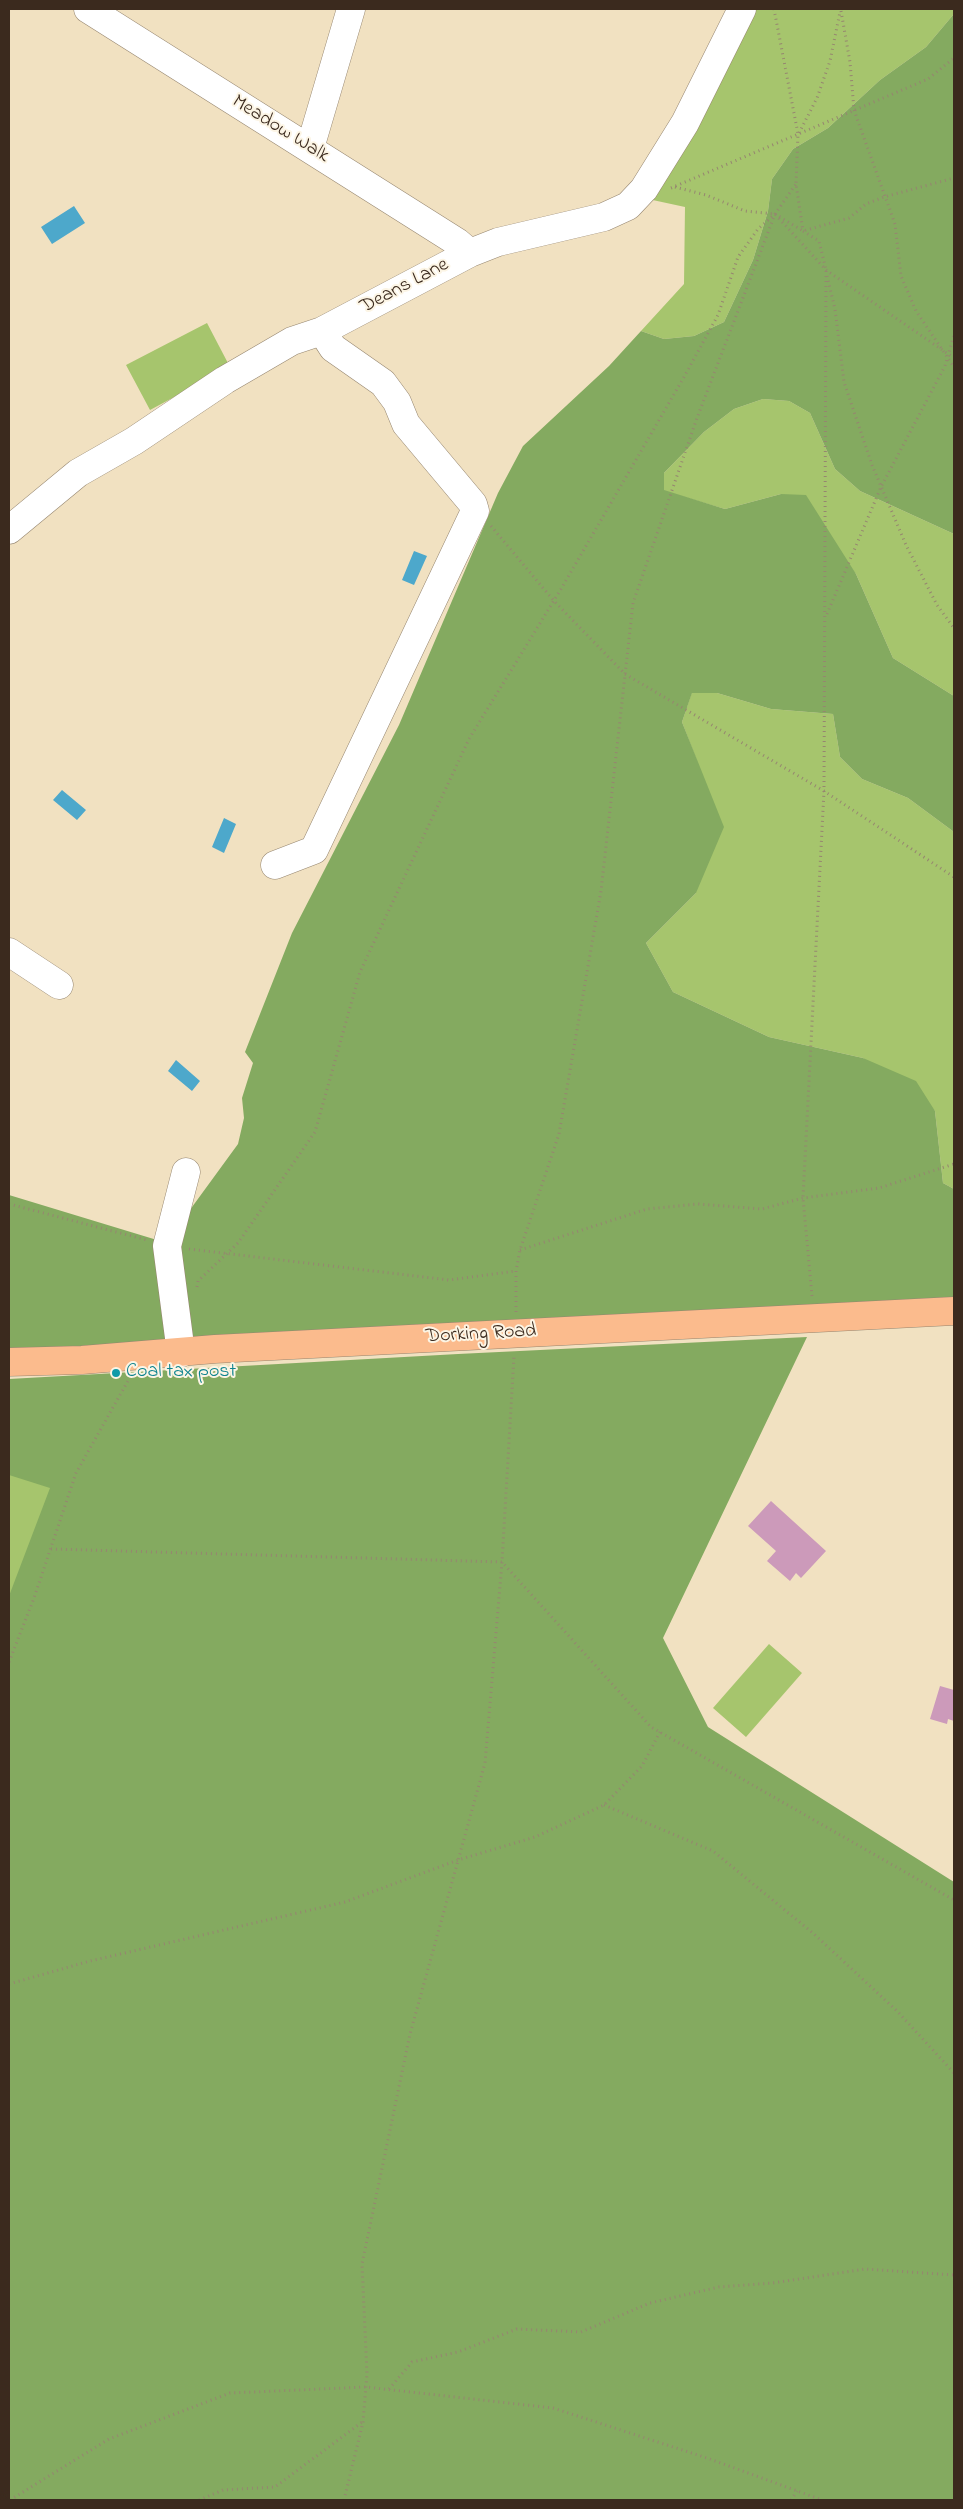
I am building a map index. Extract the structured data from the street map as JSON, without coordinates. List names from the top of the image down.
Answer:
{
  "streets": {
    "main road": ["Dorking Road"],
    "street": ["Meadow Walk", "Deans Lane"]
  },
  "crossings": [
    ["Meadow Walk", "Deans Lane"]
  ],
  "places": ["Coal tax post"]
}
